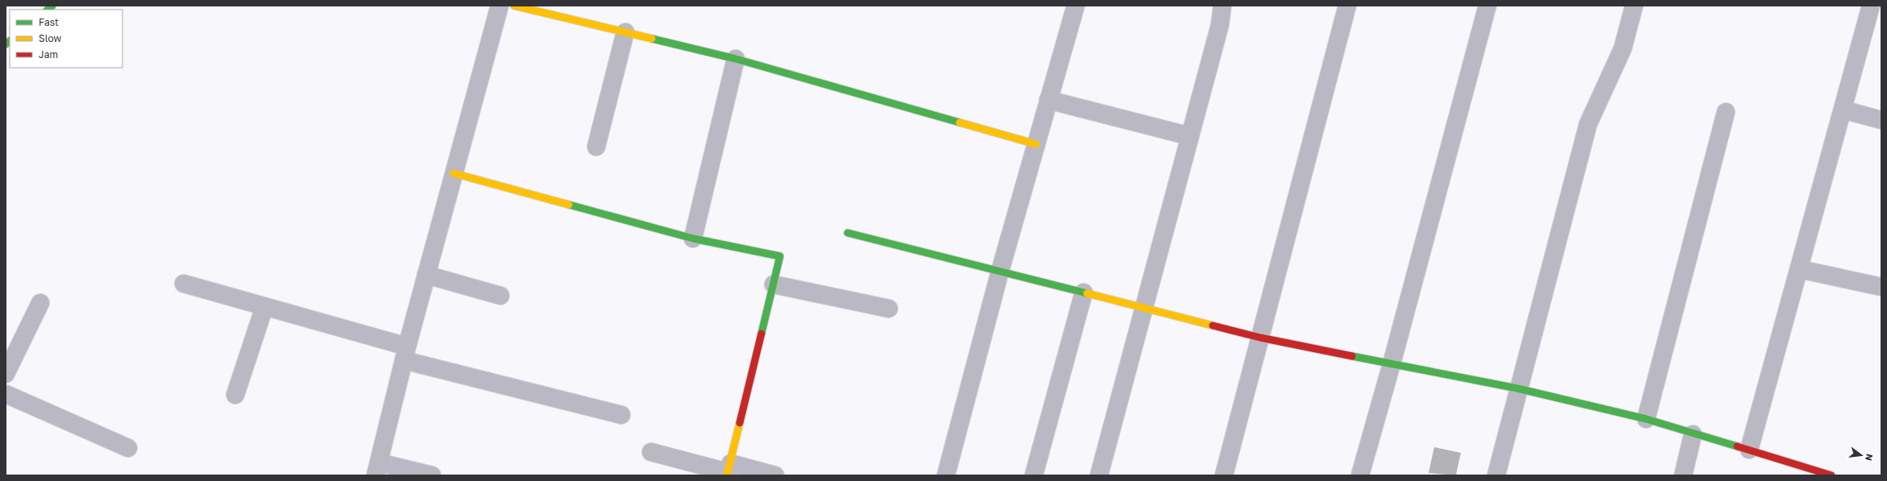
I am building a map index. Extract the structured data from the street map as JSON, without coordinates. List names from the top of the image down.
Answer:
{
  "legend": ["Fast", "Slow", "Jam"],
  "north": "right"
}
